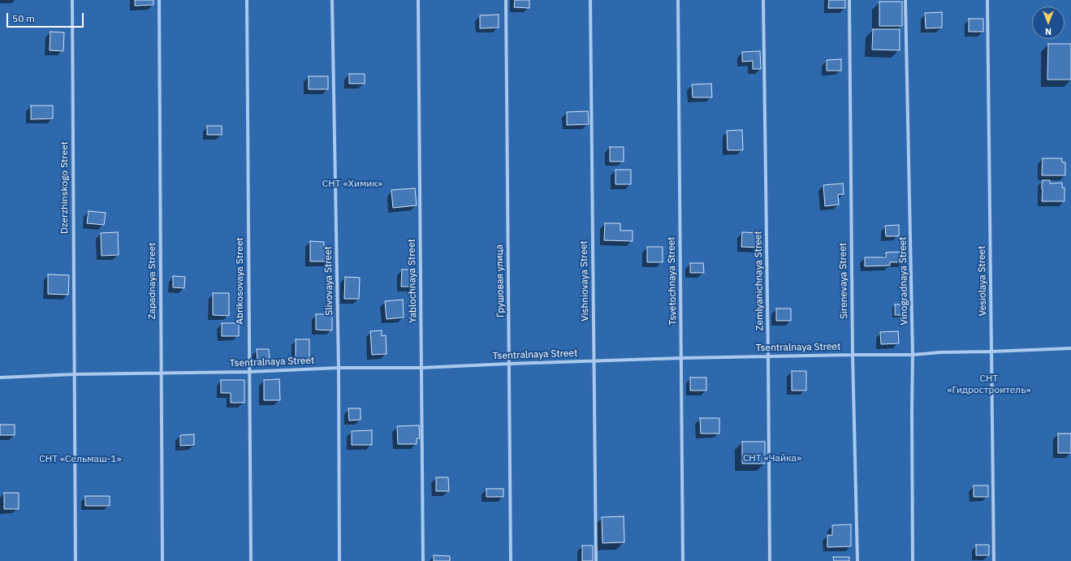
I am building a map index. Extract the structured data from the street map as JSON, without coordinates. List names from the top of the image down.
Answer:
{
  "streets": {
    "street": [
      "Dzerzhinskogo Street",
      "Zapadnaya Street",
      "Abrikosovaya Street",
      "Slivovaya Street",
      "Yablochnaya Street",
      "Грушовая улица",
      "Vishniovaya Street",
      "Tsvetochnaya Street",
      "Zemlyanichnaya Street",
      "Sirenevaya Street",
      "Vinogradnaya Street",
      "Vesiolaya Street",
      "Tsentralnaya Street"
    ]
  },
  "crossings": [
    ["Dzerzhinskogo Street", "Tsentralnaya Street"],
    ["Zapadnaya Street", "Tsentralnaya Street"],
    ["Abrikosovaya Street", "Tsentralnaya Street"],
    ["Slivovaya Street", "Tsentralnaya Street"],
    ["Yablochnaya Street", "Tsentralnaya Street"],
    ["Грушовая улица", "Tsentralnaya Street"],
    ["Vishniovaya Street", "Tsentralnaya Street"],
    ["Tsvetochnaya Street", "Tsentralnaya Street"],
    ["Zemlyanichnaya Street", "Tsentralnaya Street"],
    ["Sirenevaya Street", "Tsentralnaya Street"],
    ["Vinogradnaya Street", "Tsentralnaya Street"],
    ["Vesiolaya Street", "Tsentralnaya Street"]
  ],
  "parks": [
    "СНТ «Химик»",
    "СНТ «Гидростроитель»",
    "СНТ «Чайка»",
    "СНТ «Сельмаш-1»"
  ],
  "scale_bar": "50 m",
  "north": "bottom"
}
